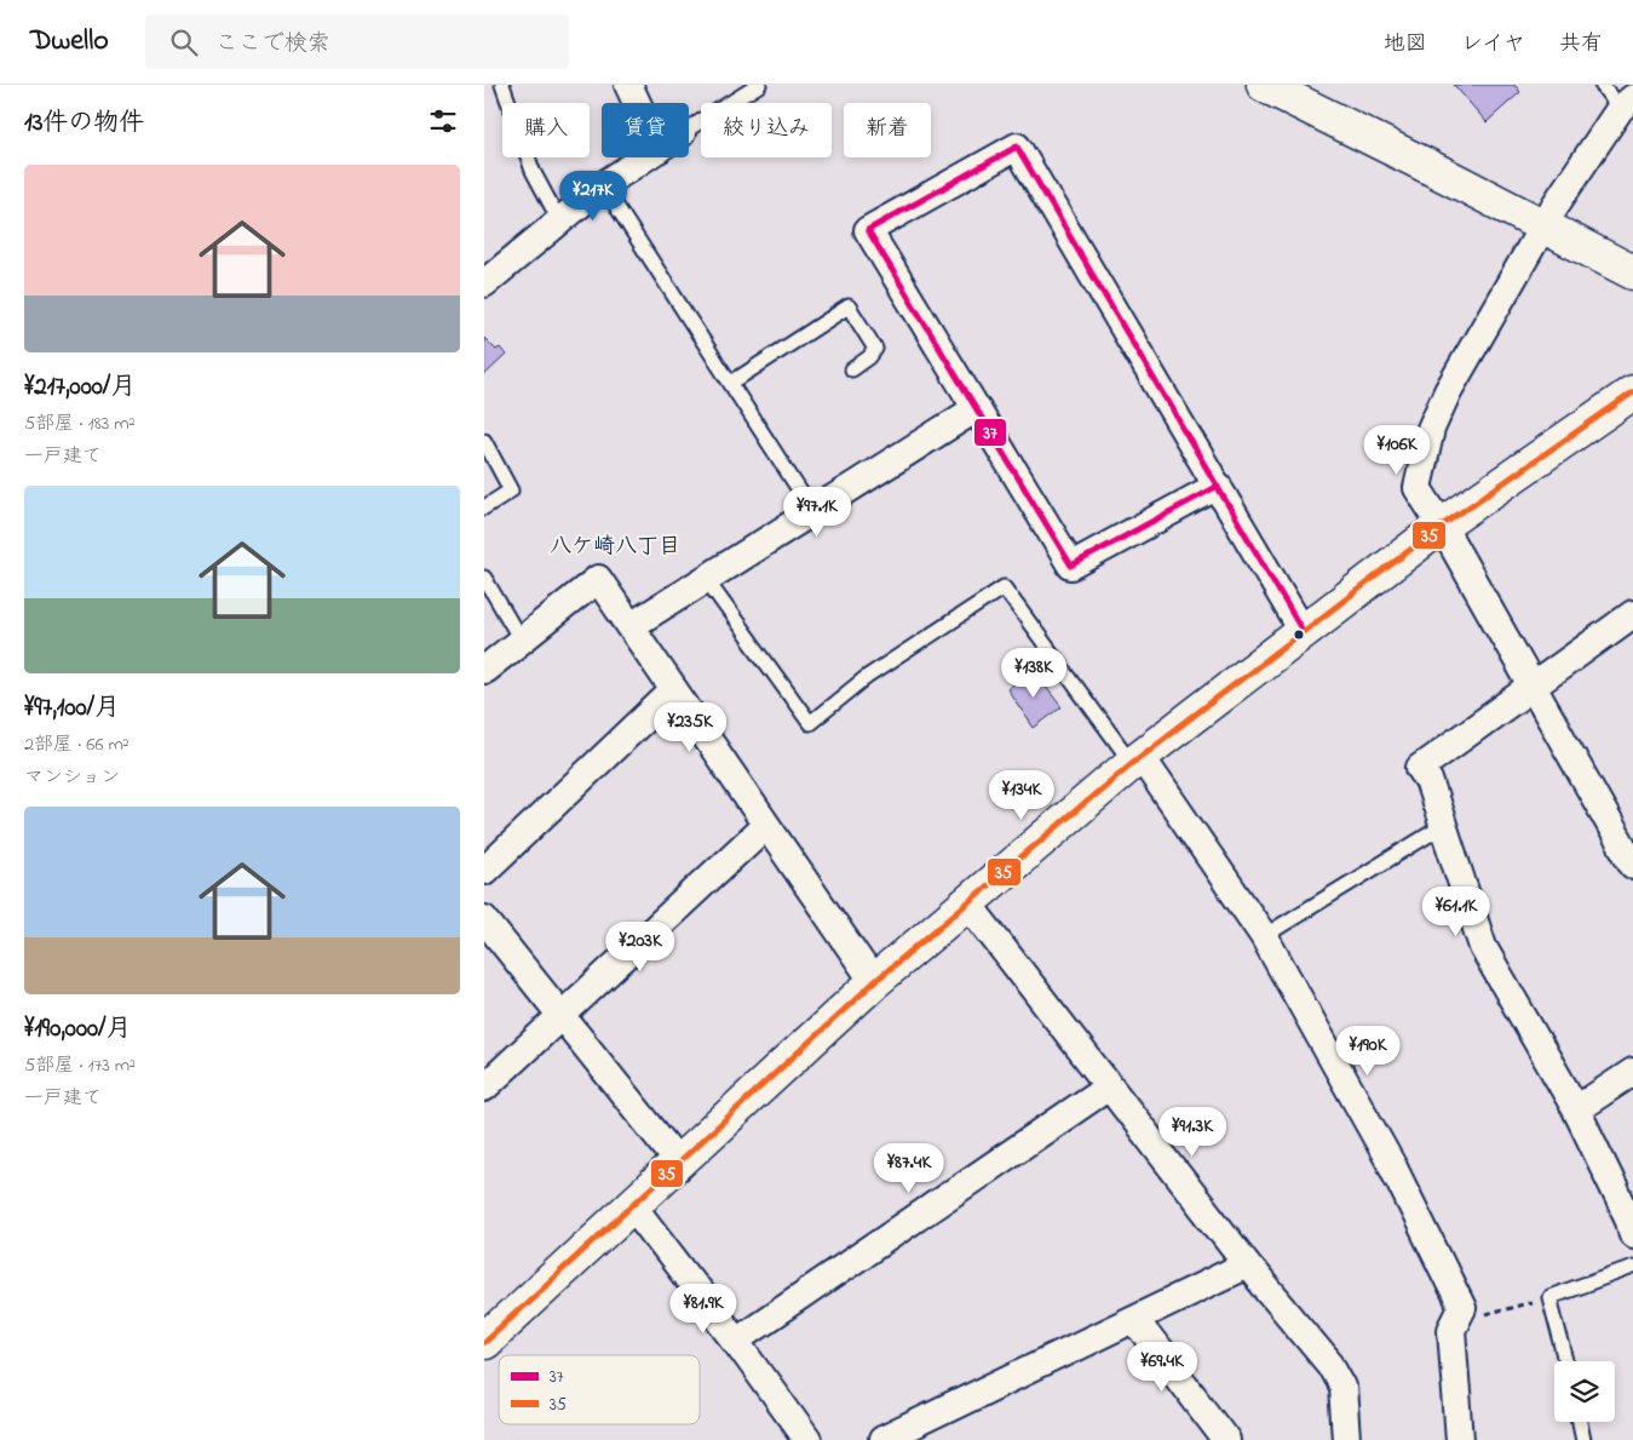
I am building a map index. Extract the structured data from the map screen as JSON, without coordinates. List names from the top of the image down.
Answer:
{
  "districts": ["八ケ崎八丁目"],
  "lines": ["transit line 37", "transit line 35"],
  "legend": ["37", "35"],
  "page": {
    "header": "Dwello",
    "search": "ここで検索",
    "nav": ["地図", "レイヤ", "共有"],
    "heading": "13件の物件",
    "chip": [
      "購入",
      "賃貸",
      "絞り込み",
      "新着"
    ],
    "list": [
      {
        "name": "¥217,000/月",
        "note": "5部屋 · 183 m² · 一戸建て"
      },
      {
        "name": "¥97,100/月",
        "note": "2部屋 · 66 m² · マンション"
      },
      {
        "name": "¥190,000/月",
        "note": "5部屋 · 173 m² · 一戸建て"
      }
    ],
    "price": [
      "¥217K",
      "¥106K",
      "¥97.1K",
      "¥138K",
      "¥235K",
      "¥134K",
      "¥61.1K",
      "¥203K",
      "¥190K",
      "¥91.3K",
      "¥87.4K",
      "¥81.9K",
      "¥69.4K"
    ]
  }
}
